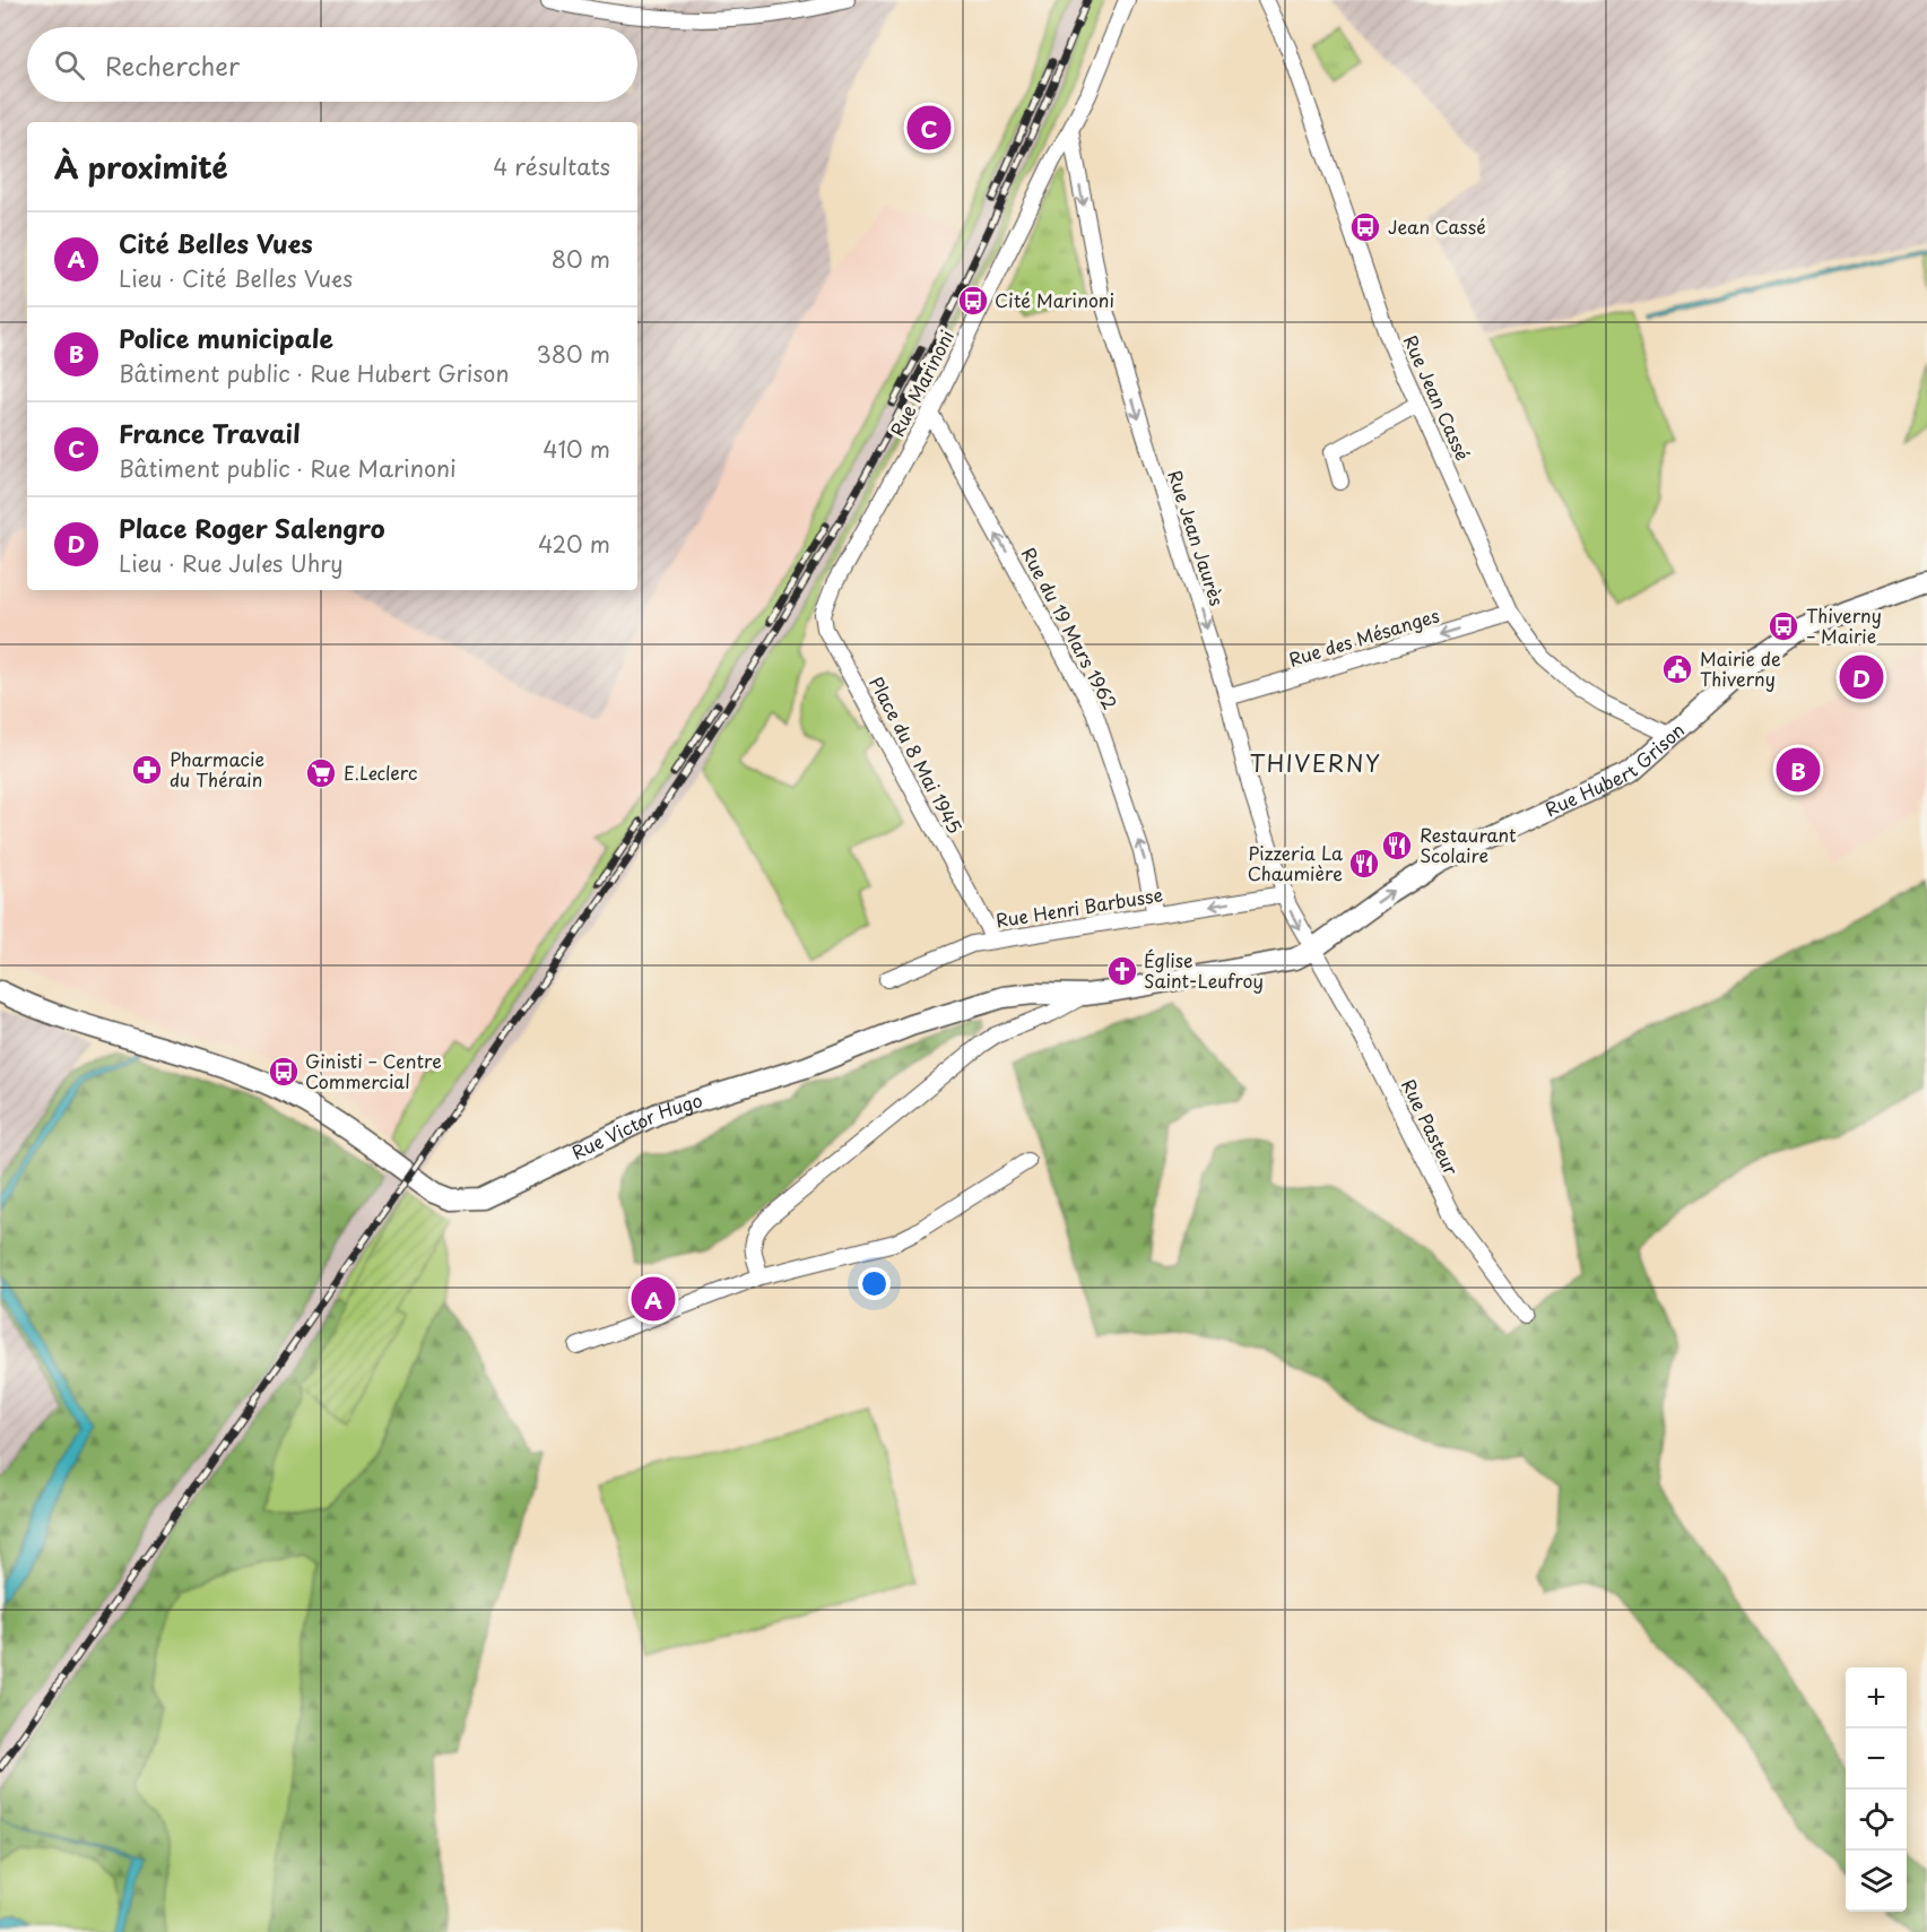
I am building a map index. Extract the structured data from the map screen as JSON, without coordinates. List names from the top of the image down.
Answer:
{
  "streets": {
    "street": [
      "Rue Marinoni",
      "Rue Jean Cassé",
      "Rue Jean Jaurès",
      "Rue du 19 Mars 1962",
      "Rue des Mésanges",
      "Place du 8 Mai 1945",
      "Rue Hubert Grison",
      "Rue Henri Barbusse",
      "Rue Victor Hugo",
      "Rue Pasteur"
    ]
  },
  "crossings": [
    ["Rue Marinoni", "Rue Jean Jaurès"],
    ["Rue Marinoni", "Rue du 19 Mars 1962"],
    ["Rue Marinoni", "Place du 8 Mai 1945"],
    ["Rue Jean Cassé", "Rue des Mésanges"],
    ["Rue Jean Cassé", "Rue Hubert Grison"],
    ["Rue Jean Jaurès", "Rue des Mésanges"],
    ["Rue Jean Jaurès", "Rue Hubert Grison"],
    ["Rue Jean Jaurès", "Rue Henri Barbusse"],
    ["Rue Jean Jaurès", "Rue Victor Hugo"],
    ["Rue Jean Jaurès", "Rue Pasteur"],
    ["Rue du 19 Mars 1962", "Rue Henri Barbusse"],
    ["Place du 8 Mai 1945", "Rue Henri Barbusse"],
    ["Rue Hubert Grison", "Rue Victor Hugo"],
    ["Rue Hubert Grison", "Rue Pasteur"],
    ["Rue Victor Hugo", "Rue Pasteur"]
  ],
  "one_way": [
    "Rue Jean Jaurès",
    "Rue du 19 Mars 1962",
    "Rue des Mésanges",
    "Rue Hubert Grison"
  ],
  "districts": ["THIVERNY"],
  "places": {
    "bus stop": [
      "Jean Cassé",
      "Cité Marinoni",
      "Thiverny – Mairie",
      "Ginisti – Centre Commercial"
    ],
    "public building": ["Mairie de Thiverny"],
    "pharmacy": ["Pharmacie du Thérain"],
    "supermarket": ["E.Leclerc"],
    "restaurant": ["Restaurant Scolaire", "Pizzeria La Chaumière"],
    "church": ["Église Saint-Leufroy"]
  },
  "page": {
    "search": "Rechercher",
    "pins": [
      "C",
      "D",
      "B",
      "A"
    ],
    "heading": ["À proximité", "4 résultats"],
    "list": [
      {
        "mark": "A",
        "name": "Cité Belles Vues",
        "note": "Lieu · Cité Belles Vues",
        "value": "80 m"
      },
      {
        "mark": "B",
        "name": "Police municipale",
        "note": "Bâtiment public · Rue Hubert Grison",
        "value": "380 m"
      },
      {
        "mark": "C",
        "name": "France Travail",
        "note": "Bâtiment public · Rue Marinoni",
        "value": "410 m"
      },
      {
        "mark": "D",
        "name": "Place Roger Salengro",
        "note": "Lieu · Rue Jules Uhry",
        "value": "420 m"
      }
    ],
    "map_buttons": ["+", "−"]
  }
}
